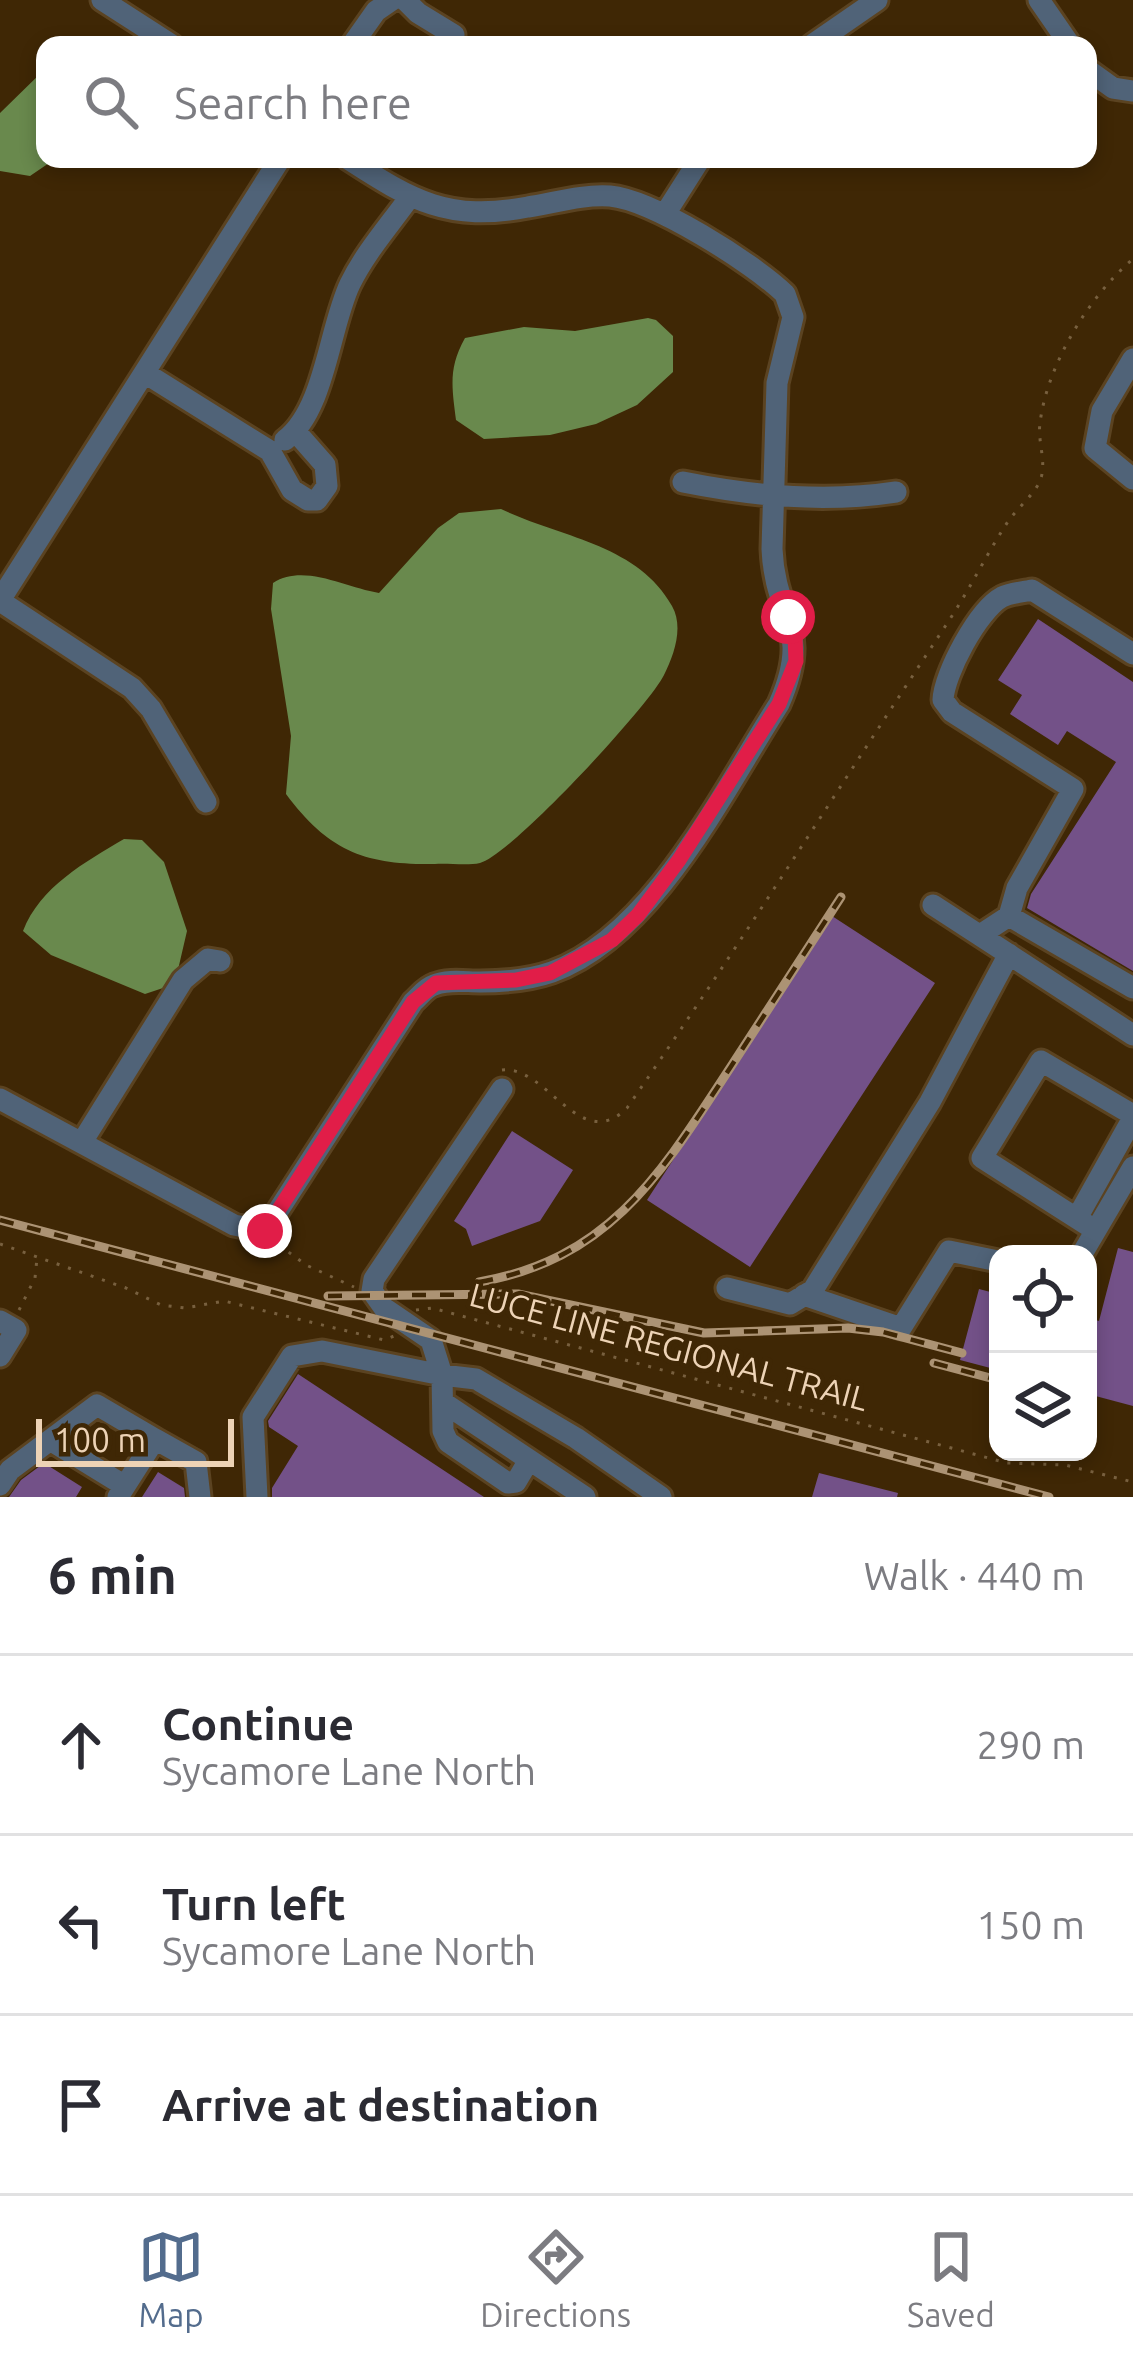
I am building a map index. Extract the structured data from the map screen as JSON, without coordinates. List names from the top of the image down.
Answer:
{
  "streets": {
    "path": ["LUCE LINE REGIONAL TRAIL"]
  },
  "scale_bar": "100 m",
  "page": {
    "search": "Search here",
    "scale": "100 m",
    "heading": ["6 min", "Walk · 440 m"],
    "list": [
      ["Continue", "Sycamore Lane North", "290 m"],
      ["Turn left", "Sycamore Lane North", "150 m"],
      "Arrive at destination"
    ],
    "nav": ["Map", "Directions", "Saved"]
  }
}
